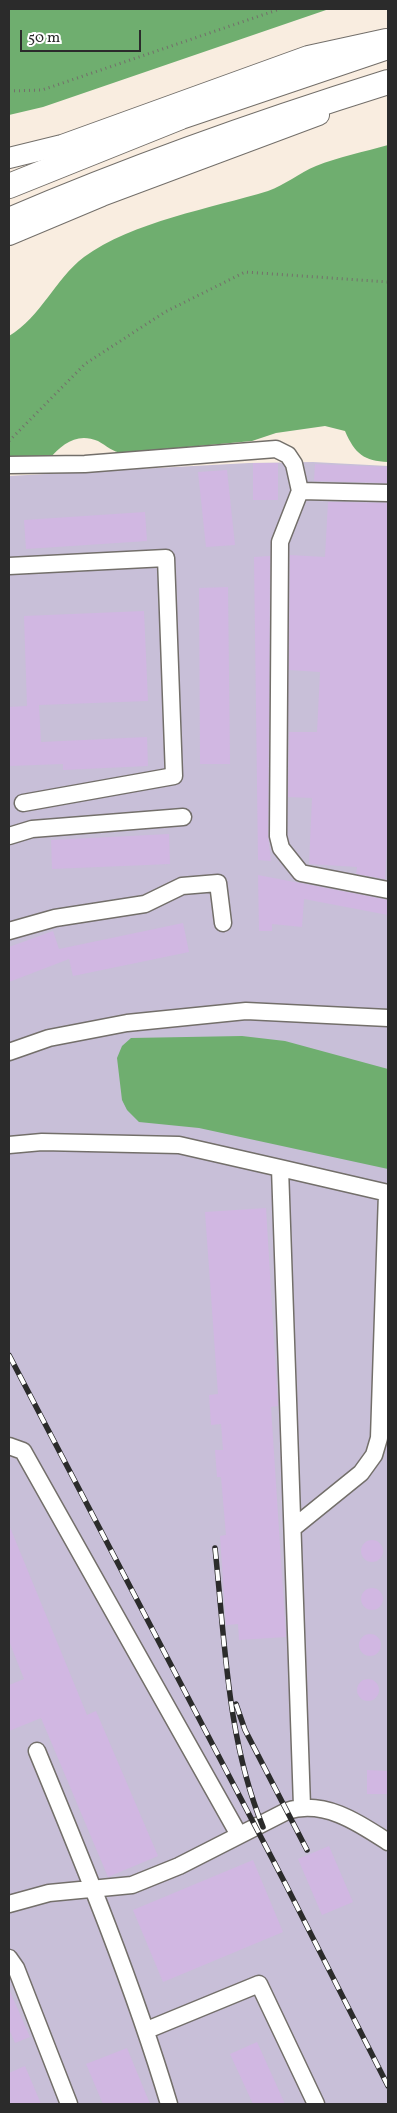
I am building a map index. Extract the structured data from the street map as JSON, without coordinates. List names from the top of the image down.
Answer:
{
  "scale_bar": "50 m"
}
